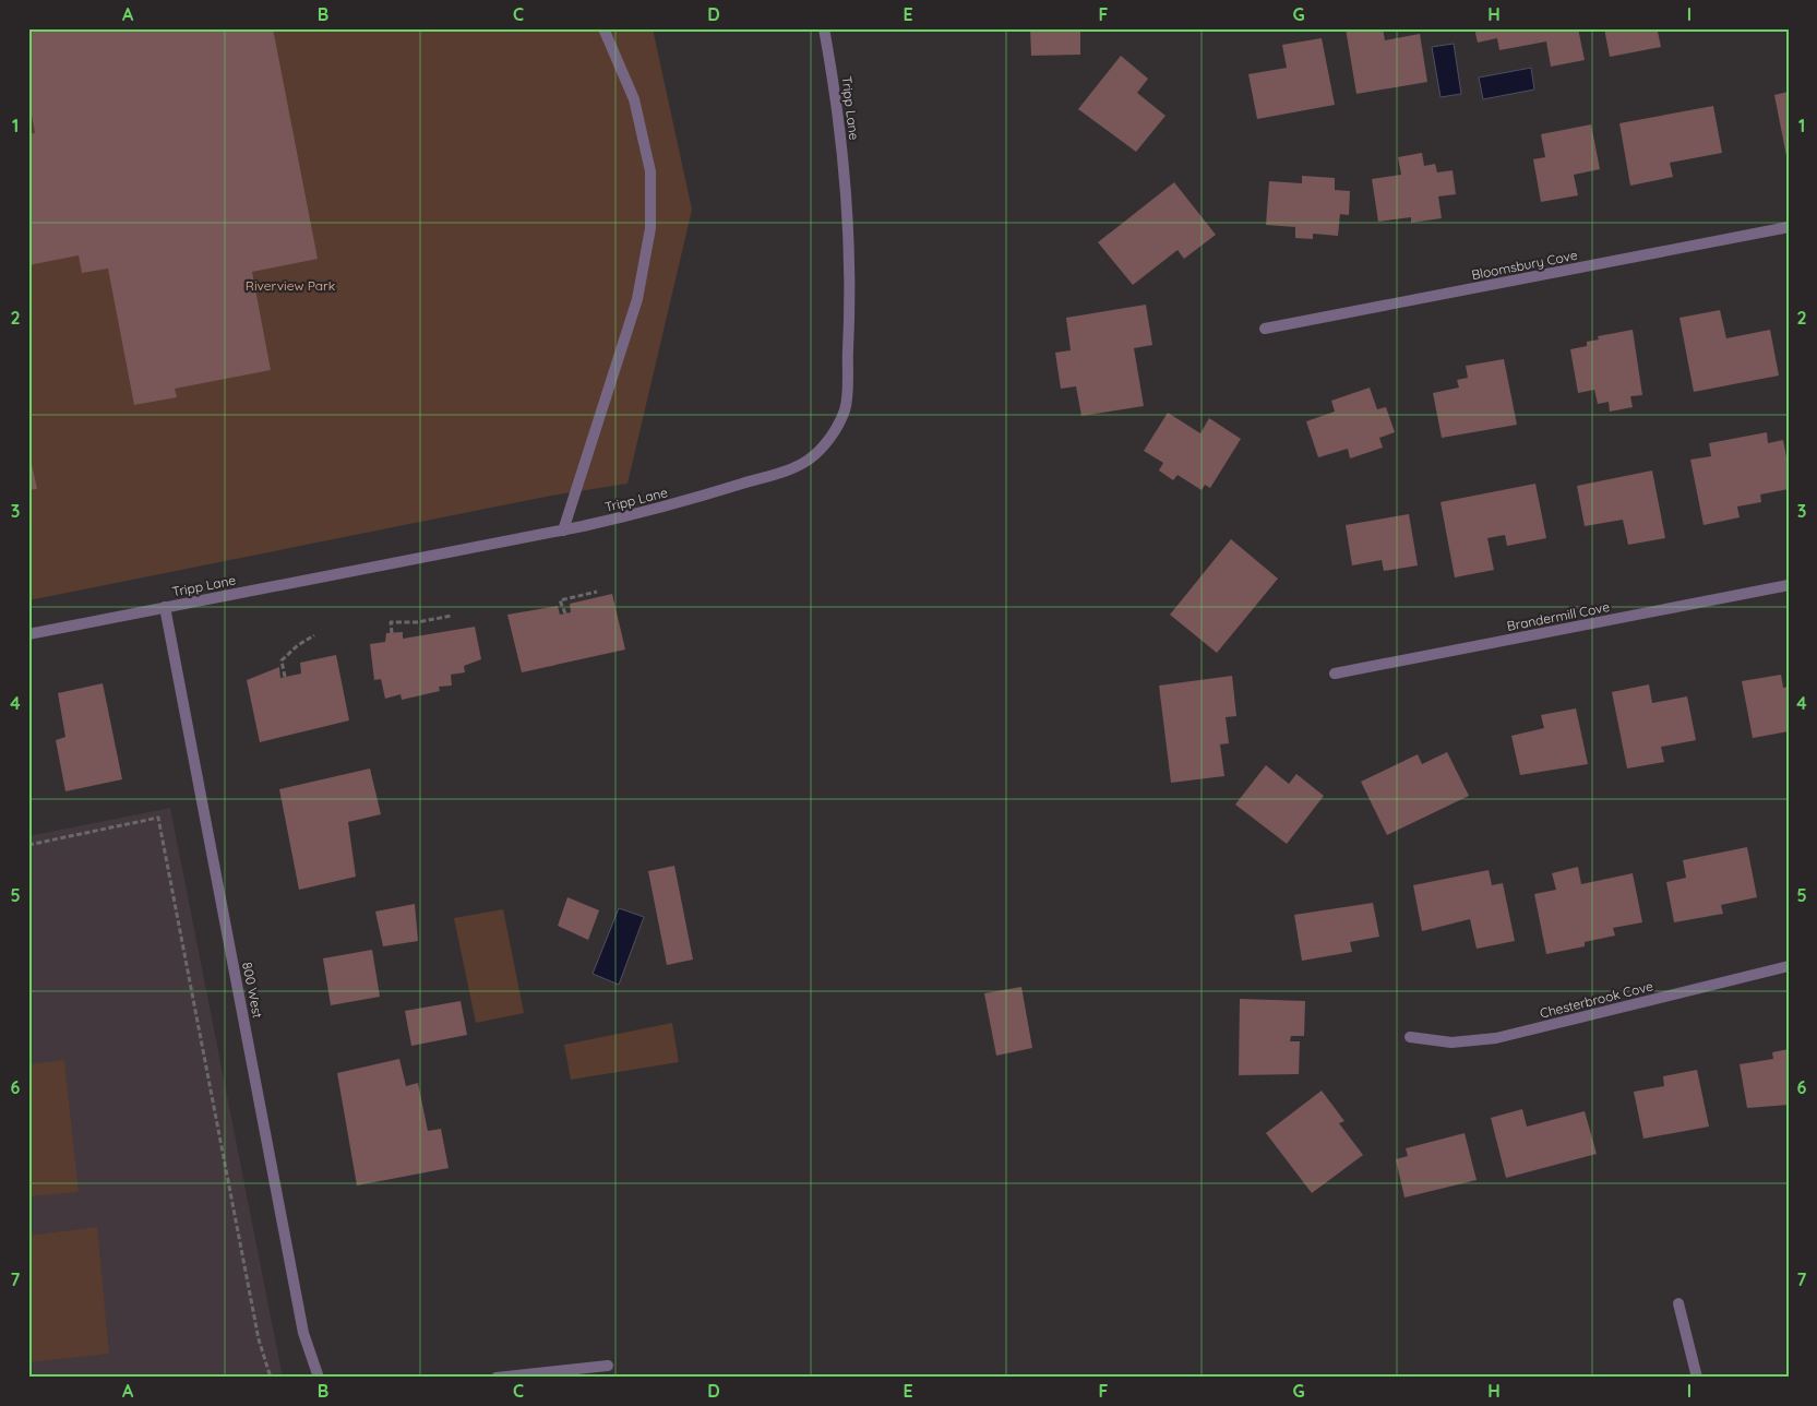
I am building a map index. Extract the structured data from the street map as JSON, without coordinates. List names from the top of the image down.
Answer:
{
  "streets": {
    "street": [
      "Tripp Lane",
      "Bloomsbury Cove",
      "Brandermill Cove",
      "800 West",
      "Chesterbrook Cove"
    ]
  },
  "crossings": [
    ["Tripp Lane", "800 West"]
  ],
  "parks": ["Riverview Park"],
  "grid": {
    "columns": [
      "A",
      "B",
      "C",
      "D",
      "E",
      "F",
      "G",
      "H",
      "I"
    ],
    "rows": [
      "1",
      "2",
      "3",
      "4",
      "5",
      "6",
      "7"
    ]
  }
}
